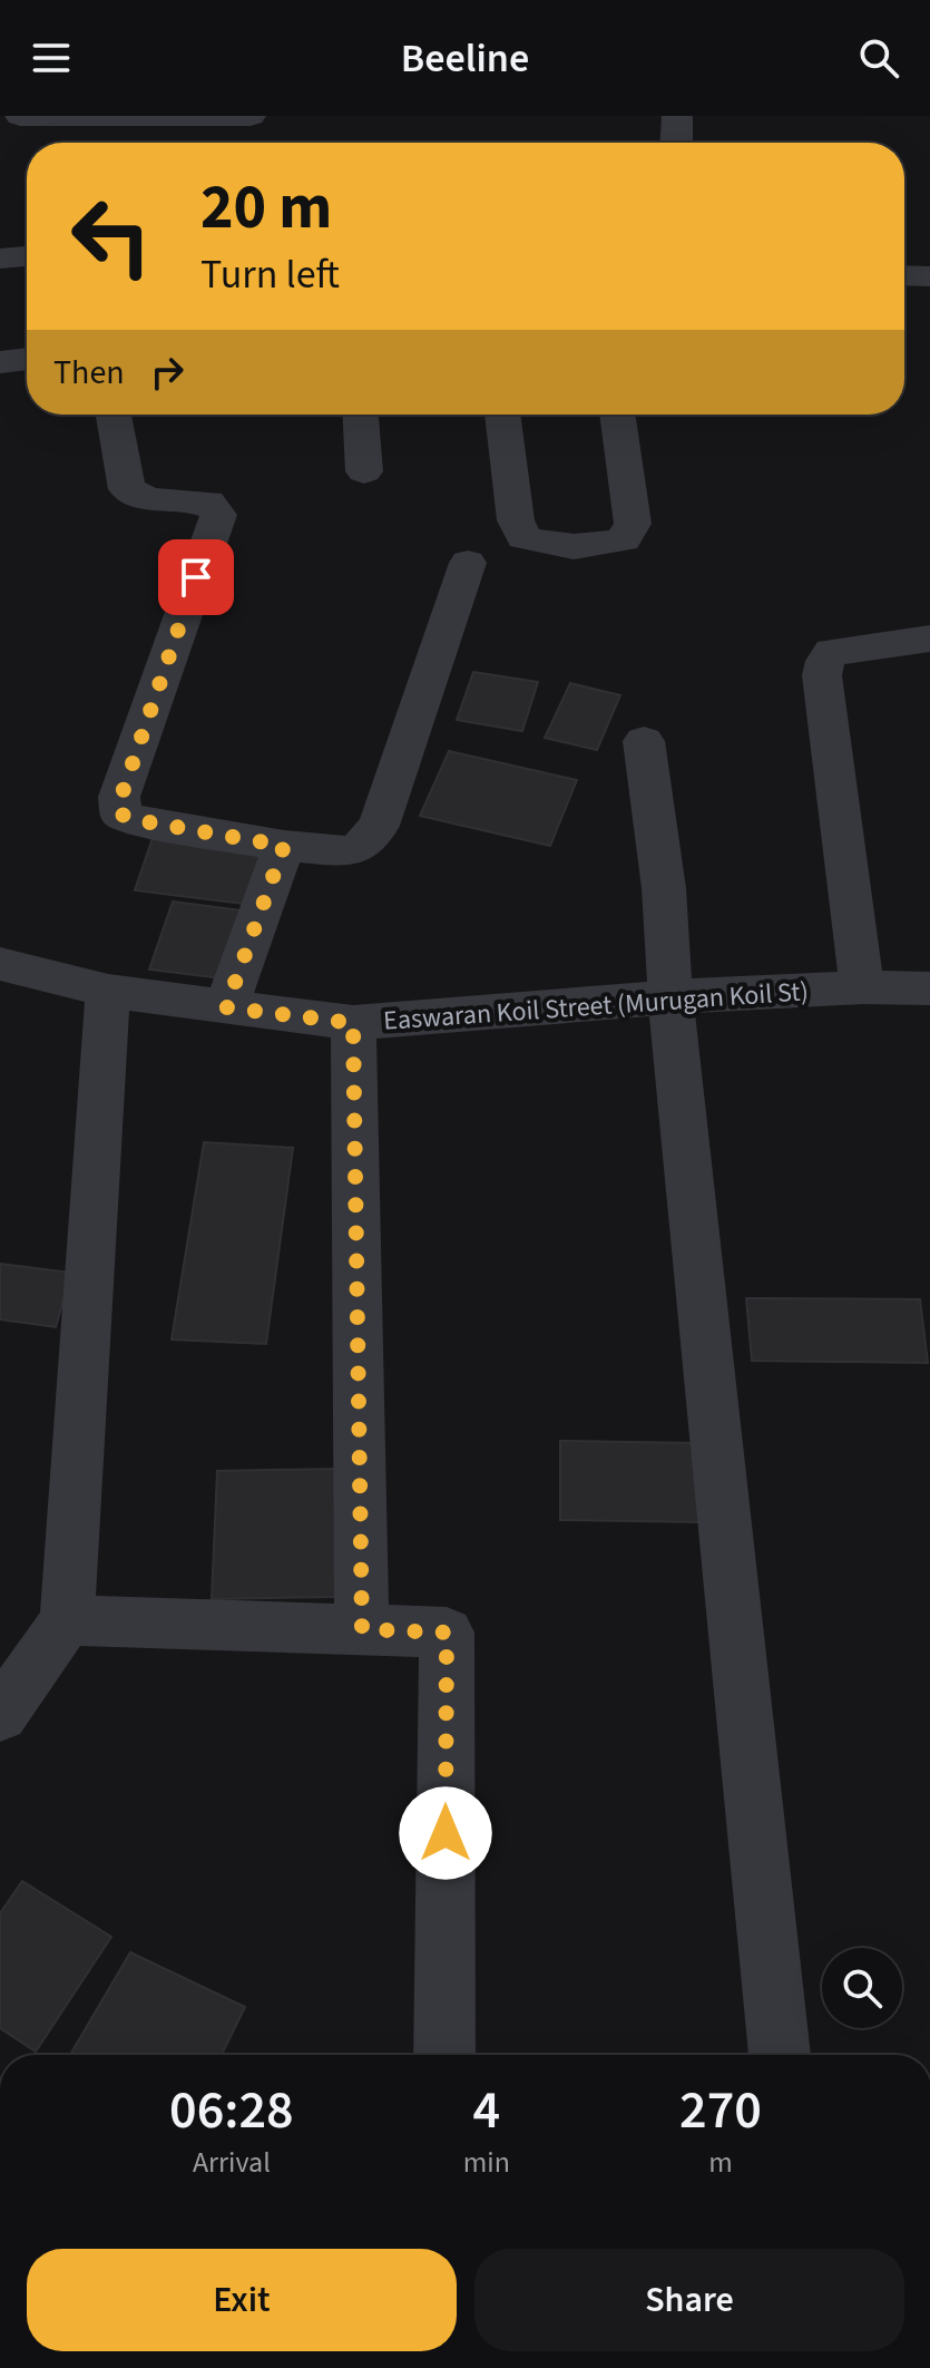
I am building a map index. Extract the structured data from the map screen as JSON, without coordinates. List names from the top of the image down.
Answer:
{
  "streets": {
    "street": ["Easwaran Koil Street (Murugan Koil St)"]
  },
  "page": {
    "header": "Beeline",
    "turn": ["20 m", "Turn left"],
    "then": "Then",
    "eta": [
      "06:28",
      "Arrival",
      "4",
      "min",
      "270",
      "m"
    ],
    "buttons": ["Exit", "Share"]
  }
}
